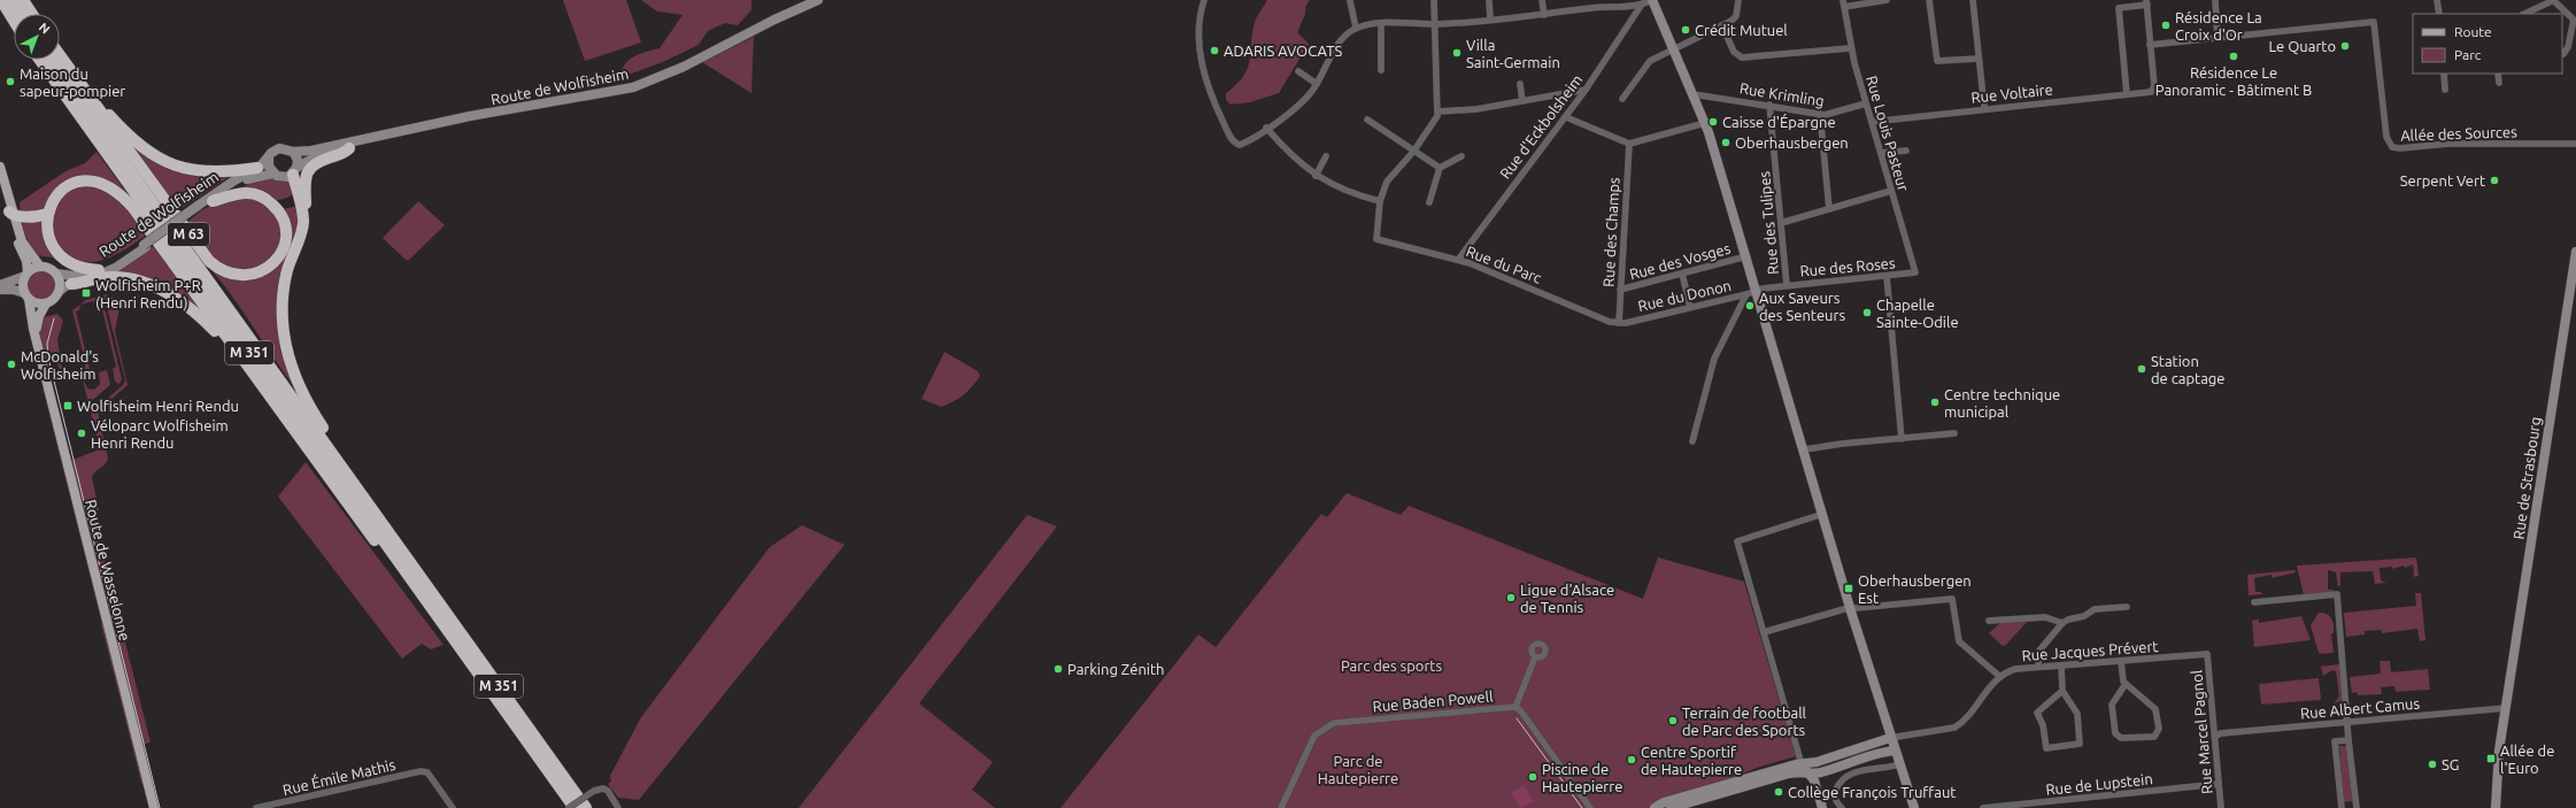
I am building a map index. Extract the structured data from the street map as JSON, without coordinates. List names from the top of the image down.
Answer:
{
  "streets": {
    "highway": ["M 63", "M 351"],
    "main road": ["Route de Wolfisheim", "Rue de Strasbourg", "Route de Wasselonne"],
    "street": [
      "Rue Voltaire",
      "Rue Krimling",
      "Rue d'Eckbolsheim",
      "Rue Louis Pasteur",
      "Allée des Sources",
      "Rue des Tulipes",
      "Rue des Champs",
      "Rue des Vosges",
      "Rue du Parc",
      "Rue des Roses",
      "Rue du Donon",
      "Rue Jacques Prévert",
      "Rue Baden Powell",
      "Rue Albert Camus",
      "Rue Marcel Pagnol",
      "Rue Émile Mathis",
      "Rue de Lupstein"
    ]
  },
  "crossings": [
    ["Route de Wolfisheim", "M 63"],
    ["Route de Wolfisheim", "Route de Wasselonne"],
    ["Rue Voltaire", "Rue Louis Pasteur"],
    ["Rue Voltaire", "Allée des Sources"],
    ["Rue Krimling", "Rue Louis Pasteur"],
    ["Rue Krimling", "Rue des Tulipes"],
    ["Rue d'Eckbolsheim", "Rue du Parc"],
    ["Rue Louis Pasteur", "Rue des Roses"],
    ["Rue des Tulipes", "Rue des Roses"],
    ["Rue des Champs", "Rue des Vosges"],
    ["Rue des Champs", "Rue du Parc"],
    ["Rue des Champs", "Rue du Donon"],
    ["Rue du Parc", "Rue du Donon"],
    ["Rue des Roses", "Rue du Donon"],
    ["Rue de Strasbourg", "Rue Albert Camus"],
    ["Rue Jacques Prévert", "Rue Marcel Pagnol"],
    ["Rue Albert Camus", "Rue Marcel Pagnol"],
    ["Rue Marcel Pagnol", "Rue de Lupstein"]
  ],
  "parks": ["Parc des sports", "Parc de Hautepierre"],
  "places": {
    "other": [
      "Résidence La Croix d'Or",
      "Crédit Mutuel",
      "Le Quarto",
      "ADARIS AVOCATS",
      "Villa Saint-Germain",
      "Résidence Le Panoramic - Bâtiment B",
      "Maison du sapeur-pompier",
      "Caisse d'Épargne",
      "Oberhausbergen",
      "Serpent Vert",
      "Aux Saveurs des Senteurs",
      "Chapelle Sainte-Odile",
      "McDonald's Wolfisheim",
      "Station de captage",
      "Centre technique municipal",
      "Véloparc Wolfisheim Henri Rendu",
      "Ligue d'Alsace de Tennis",
      "Parking Zénith",
      "Terrain de football de Parc des Sports",
      "Centre Sportif de Hautepierre",
      "SG",
      "Piscine de Hautepierre",
      "Collège François Truffaut"
    ],
    "transit": [
      "Wolfisheim P+R (Henri Rendu)",
      "Wolfisheim Henri Rendu",
      "Oberhausbergen Est",
      "Allée de l'Euro"
    ]
  },
  "legend": ["Route", "Parc"],
  "north": "top right"
}
